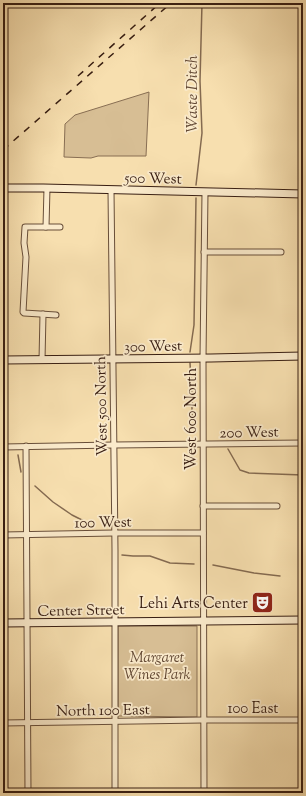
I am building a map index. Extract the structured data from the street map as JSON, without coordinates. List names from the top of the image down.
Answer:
{
  "streets": {
    "street": [
      "500 West",
      "300 West",
      "West 500 North",
      "West 600 North",
      "200 West",
      "100 West",
      "Center Street",
      "100 East",
      "North 100 East"
    ]
  },
  "crossings": [
    ["500 West", "West 500 North"],
    ["500 West", "West 600 North"],
    ["300 West", "West 500 North"],
    ["300 West", "West 600 North"],
    ["West 500 North", "200 West"],
    ["West 500 North", "100 West"],
    ["West 500 North", "Center Street"],
    ["West 500 North", "North 100 East"],
    ["West 600 North", "200 West"],
    ["West 600 North", "100 West"],
    ["West 600 North", "Center Street"],
    ["West 600 North", "100 East"],
    ["West 600 North", "North 100 East"],
    ["100 East", "North 100 East"]
  ],
  "water": ["Waste Ditch"],
  "parks": ["Margaret Wines Park"],
  "places": {
    "theatre": ["Lehi Arts Center"]
  }
}
